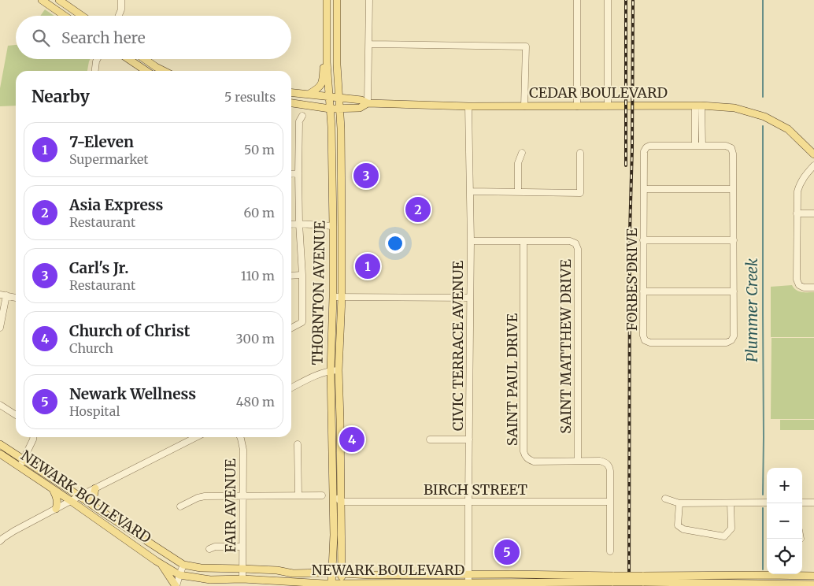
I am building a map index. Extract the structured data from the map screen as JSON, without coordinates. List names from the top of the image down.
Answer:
{
  "streets": {
    "main road": ["CEDAR BOULEVARD", "THORNTON AVENUE", "NEWARK BOULEVARD"],
    "street": [
      "FORBES DRIVE",
      "CIVIC TERRACE AVENUE",
      "SAINT MATTHEW DRIVE",
      "SAINT PAUL DRIVE",
      "BIRCH STREET",
      "FAIR AVENUE"
    ]
  },
  "crossings": [
    ["CEDAR BOULEVARD", "THORNTON AVENUE"],
    ["CEDAR BOULEVARD", "CIVIC TERRACE AVENUE"],
    ["THORNTON AVENUE", "BIRCH STREET"],
    ["THORNTON AVENUE", "NEWARK BOULEVARD"],
    ["CIVIC TERRACE AVENUE", "SAINT MATTHEW DRIVE"],
    ["CIVIC TERRACE AVENUE", "BIRCH STREET"],
    ["CIVIC TERRACE AVENUE", "NEWARK BOULEVARD"],
    ["SAINT MATTHEW DRIVE", "SAINT PAUL DRIVE"],
    ["SAINT PAUL DRIVE", "BIRCH STREET"],
    ["NEWARK BOULEVARD", "FAIR AVENUE"]
  ],
  "water": ["Plummer Creek"],
  "page": {
    "search": "Search here",
    "heading": ["Nearby", "5 results"],
    "list": [
      {
        "mark": "1",
        "name": "7-Eleven",
        "note": "Supermarket",
        "value": "50 m"
      },
      {
        "mark": "2",
        "name": "Asia Express",
        "note": "Restaurant",
        "value": "60 m"
      },
      {
        "mark": "3",
        "name": "Carl's Jr.",
        "note": "Restaurant",
        "value": "110 m"
      },
      {
        "mark": "4",
        "name": "Church of Christ",
        "note": "Church",
        "value": "300 m"
      },
      {
        "mark": "5",
        "name": "Newark Wellness",
        "note": "Hospital",
        "value": "480 m"
      }
    ],
    "pins": [
      "3",
      "2",
      "1",
      "4",
      "5"
    ],
    "map_buttons": ["+", "−"]
  }
}
